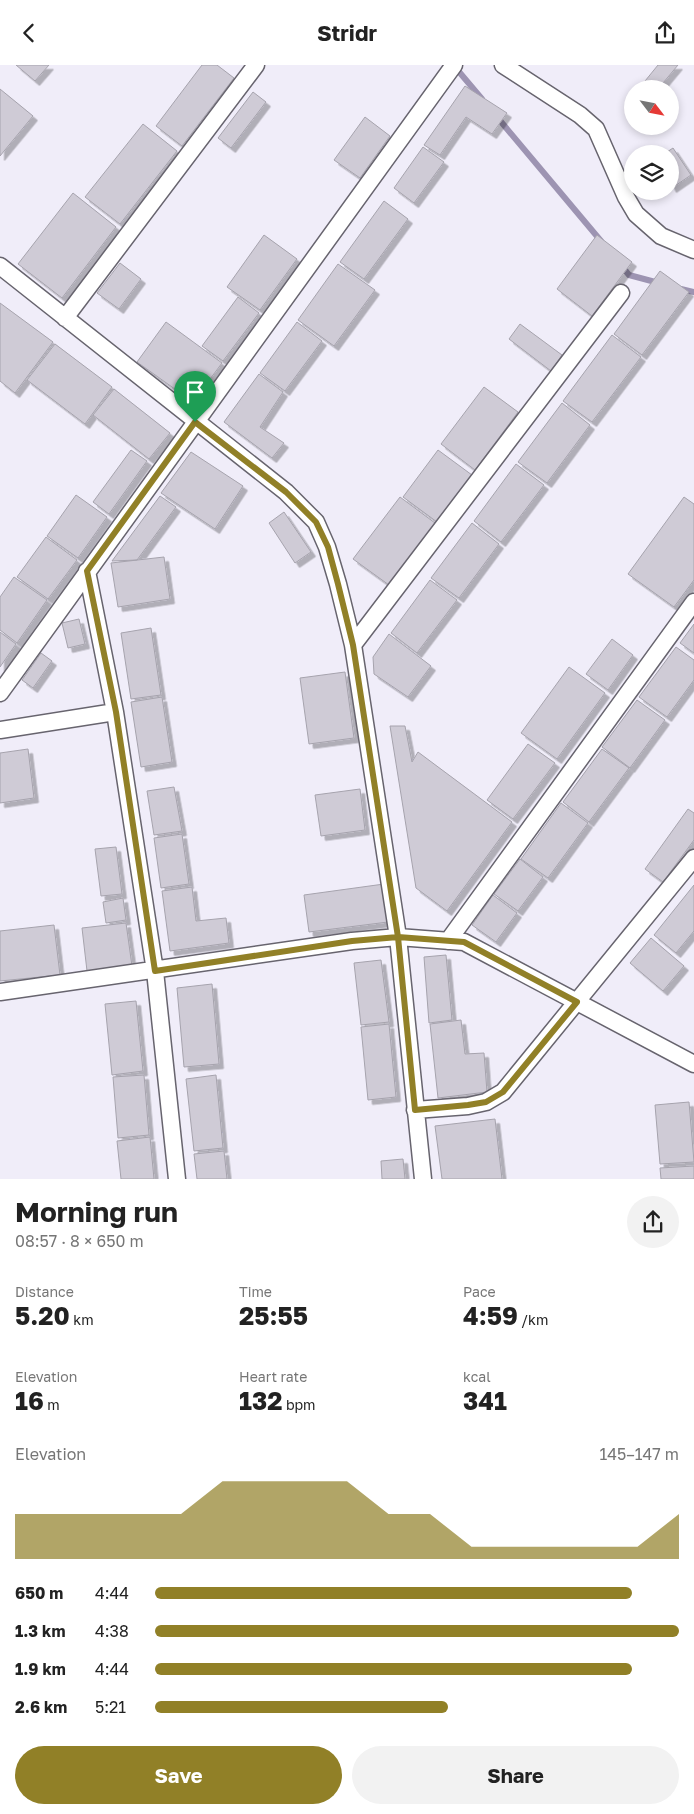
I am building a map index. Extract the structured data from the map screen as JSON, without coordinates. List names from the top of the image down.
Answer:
{
  "north": "bottom right",
  "page": {
    "header": "Stridr",
    "heading": ["Morning run", "08:57 · 8 × 650 m"],
    "stats": [
      ["Distance", "5.20 km"],
      ["Time", "25:55"],
      ["Pace", "4:59 /km"],
      ["Elevation", "16 m"],
      ["Heart rate", "132 bpm"],
      ["kcal", "341"]
    ],
    "chart": ["Elevation", "145–147 m"],
    "list": [
      {
        "name": "650 m",
        "note": "4:44"
      },
      {
        "name": "1.3 km",
        "note": "4:38"
      },
      {
        "name": "1.9 km",
        "note": "4:44"
      },
      {
        "name": "2.6 km",
        "note": "5:21"
      }
    ],
    "buttons": ["Save", "Share"]
  }
}
